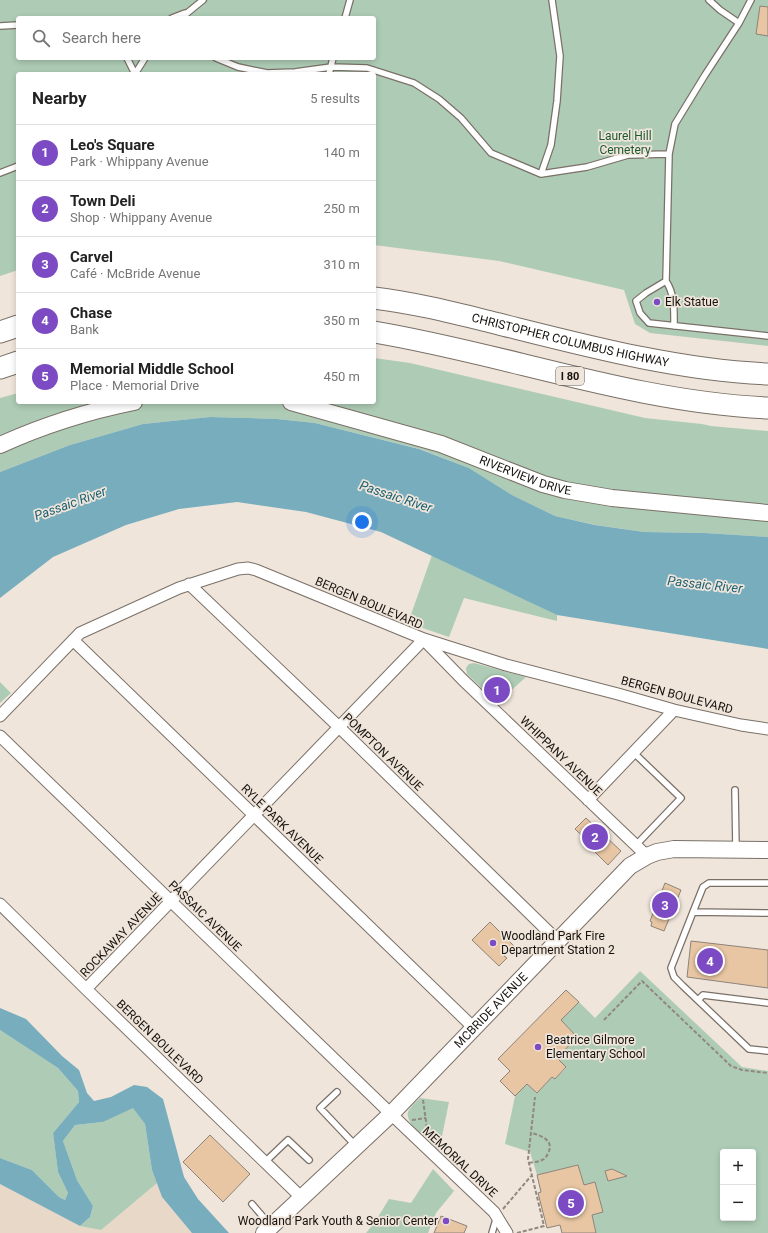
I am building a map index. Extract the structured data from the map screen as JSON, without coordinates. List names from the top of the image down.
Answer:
{
  "streets": {
    "highway": ["CHRISTOPHER COLUMBUS HIGHWAY", "I 80"],
    "main road": ["RIVERVIEW DRIVE", "MCBRIDE AVENUE"],
    "street": [
      "BERGEN BOULEVARD",
      "POMPTON AVENUE",
      "WHIPPANY AVENUE",
      "RYLE PARK AVENUE",
      "PASSAIC AVENUE",
      "ROCKAWAY AVENUE",
      "MEMORIAL DRIVE"
    ]
  },
  "crossings": [
    ["BERGEN BOULEVARD", "POMPTON AVENUE"],
    ["BERGEN BOULEVARD", "WHIPPANY AVENUE"],
    ["BERGEN BOULEVARD", "RYLE PARK AVENUE"],
    ["BERGEN BOULEVARD", "ROCKAWAY AVENUE"],
    ["BERGEN BOULEVARD", "MCBRIDE AVENUE"],
    ["POMPTON AVENUE", "ROCKAWAY AVENUE"],
    ["POMPTON AVENUE", "MCBRIDE AVENUE"],
    ["WHIPPANY AVENUE", "ROCKAWAY AVENUE"],
    ["WHIPPANY AVENUE", "MCBRIDE AVENUE"],
    ["RYLE PARK AVENUE", "ROCKAWAY AVENUE"],
    ["RYLE PARK AVENUE", "MCBRIDE AVENUE"],
    ["PASSAIC AVENUE", "ROCKAWAY AVENUE"],
    ["PASSAIC AVENUE", "MCBRIDE AVENUE"],
    ["PASSAIC AVENUE", "MEMORIAL DRIVE"],
    ["MCBRIDE AVENUE", "MEMORIAL DRIVE"]
  ],
  "water": ["Passaic River"],
  "parks": ["Laurel Hill Cemetery"],
  "places": [
    "Elk Statue",
    "Woodland Park Fire Department Station 2",
    "Beatrice Gilmore Elementary School",
    "Woodland Park Youth & Senior Center"
  ],
  "page": {
    "search": "Search here",
    "heading": ["Nearby", "5 results"],
    "list": [
      {
        "mark": "1",
        "name": "Leo's Square",
        "note": "Park · Whippany Avenue",
        "value": "140 m"
      },
      {
        "mark": "2",
        "name": "Town Deli",
        "note": "Shop · Whippany Avenue",
        "value": "250 m"
      },
      {
        "mark": "3",
        "name": "Carvel",
        "note": "Café · McBride Avenue",
        "value": "310 m"
      },
      {
        "mark": "4",
        "name": "Chase",
        "note": "Bank",
        "value": "350 m"
      },
      {
        "mark": "5",
        "name": "Memorial Middle School",
        "note": "Place · Memorial Drive",
        "value": "450 m"
      }
    ],
    "pins": [
      "1",
      "2",
      "3",
      "4",
      "5"
    ],
    "map_buttons": ["+", "−"]
  }
}
